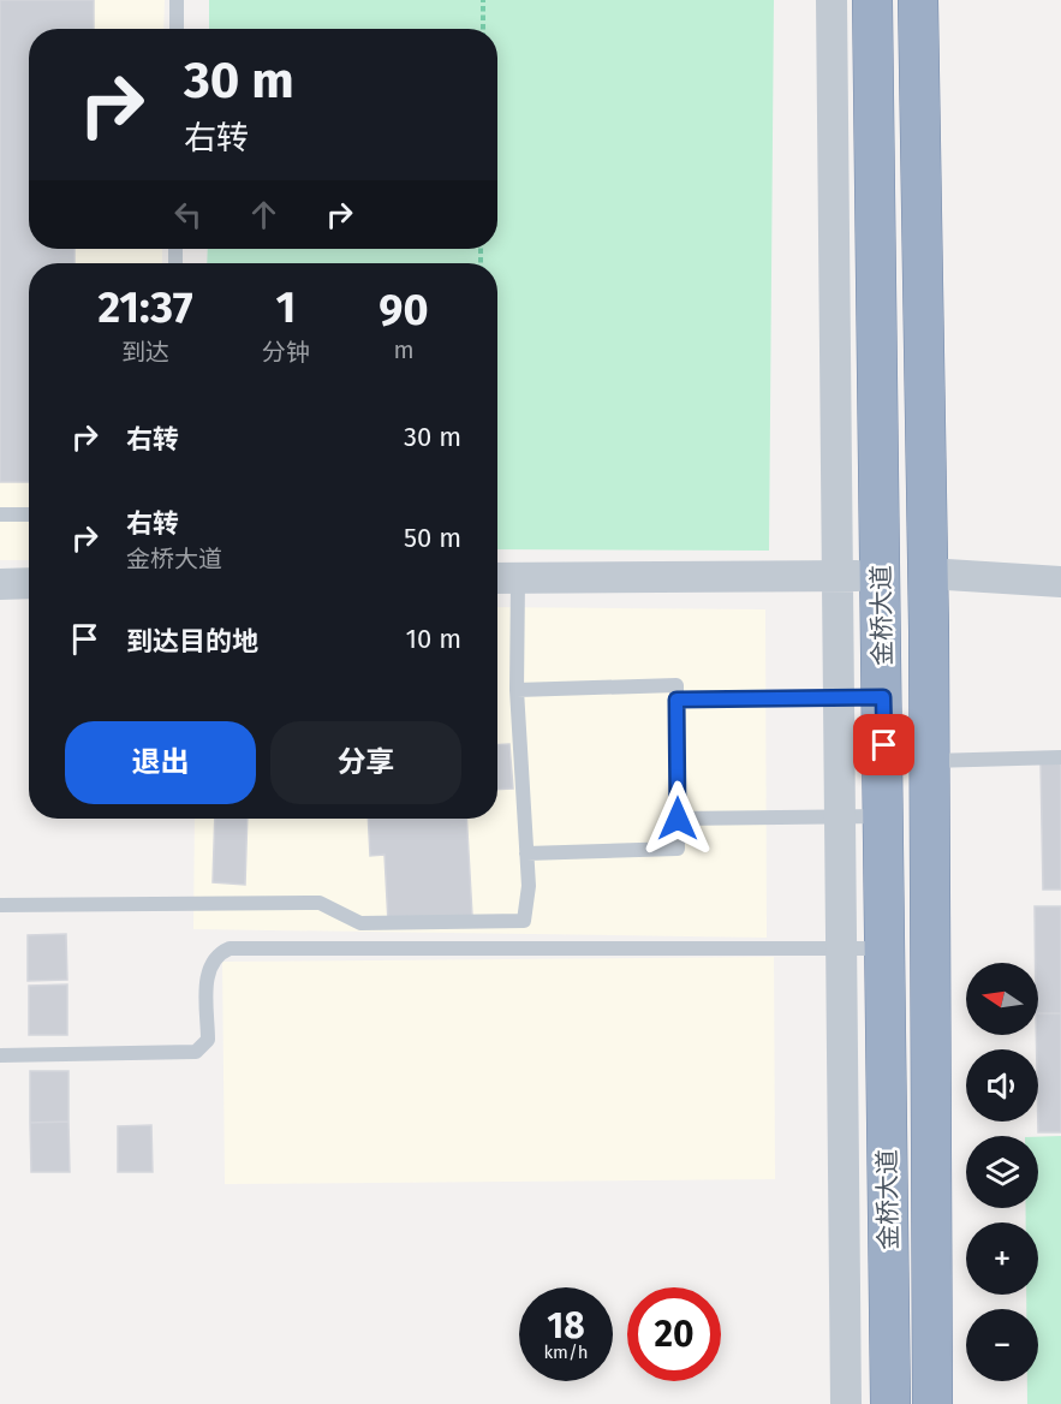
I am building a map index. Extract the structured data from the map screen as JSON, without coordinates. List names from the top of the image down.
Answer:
{
  "streets": {
    "highway": ["金桥大道"]
  },
  "north": "left",
  "page": {
    "turn": ["30 m", "右转"],
    "eta": [
      "21:37",
      "到达",
      "1",
      "分钟",
      "90",
      "m"
    ],
    "list": [
      {
        "name": "右转",
        "value": "30 m"
      },
      {
        "name": "右转",
        "note": "金桥大道",
        "value": "50 m"
      },
      {
        "name": "到达目的地",
        "value": "10 m"
      }
    ],
    "buttons": ["退出", "分享"],
    "map_buttons": ["+", "−"],
    "speed": "18 km/h",
    "limit": "20"
  }
}
